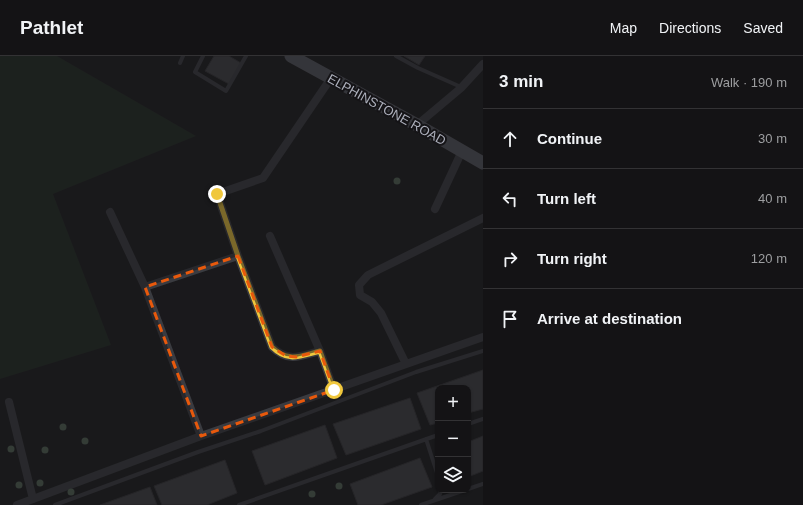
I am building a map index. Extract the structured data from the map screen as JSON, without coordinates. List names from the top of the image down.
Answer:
{
  "streets": {
    "main road": ["ELPHINSTONE ROAD"]
  },
  "page": {
    "header": "Pathlet",
    "nav": ["Map", "Directions", "Saved"],
    "heading": ["3 min", "Walk · 190 m"],
    "list": [
      ["Continue", "30 m"],
      ["Turn left", "40 m"],
      ["Turn right", "120 m"],
      "Arrive at destination"
    ],
    "map_buttons": ["+", "−"]
  }
}
